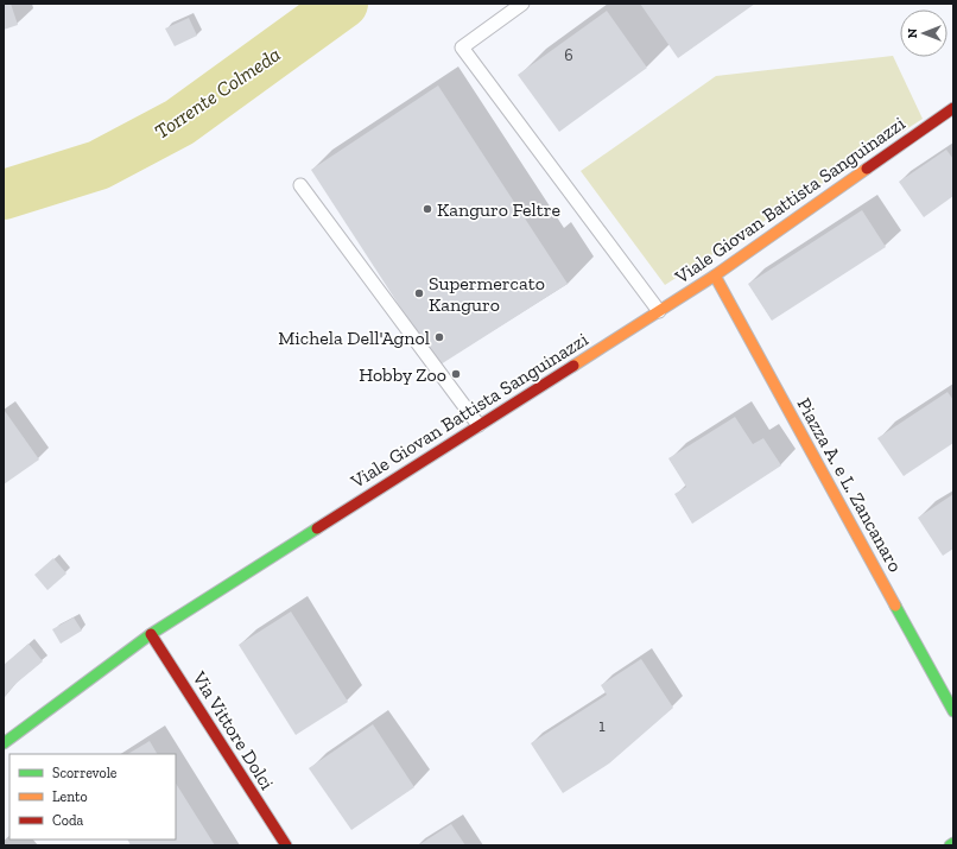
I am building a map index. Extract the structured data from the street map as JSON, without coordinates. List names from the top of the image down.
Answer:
{
  "streets": {
    "street": ["Viale Giovan Battista Sanguinazzi", "Piazza A. e L. Zancanaro", "Via Vittore Dolci"]
  },
  "crossings": [
    ["Viale Giovan Battista Sanguinazzi", "Piazza A. e L. Zancanaro"],
    ["Viale Giovan Battista Sanguinazzi", "Via Vittore Dolci"]
  ],
  "water": ["Torrente Colmeda"],
  "places": [
    "Kanguro Feltre",
    "Supermercato Kanguro",
    "Michela Dell'Agnol",
    "Hobby Zoo"
  ],
  "house_numbers": ["6", "1"],
  "legend": ["Scorrevole", "Lento", "Coda"],
  "north": "left"
}
